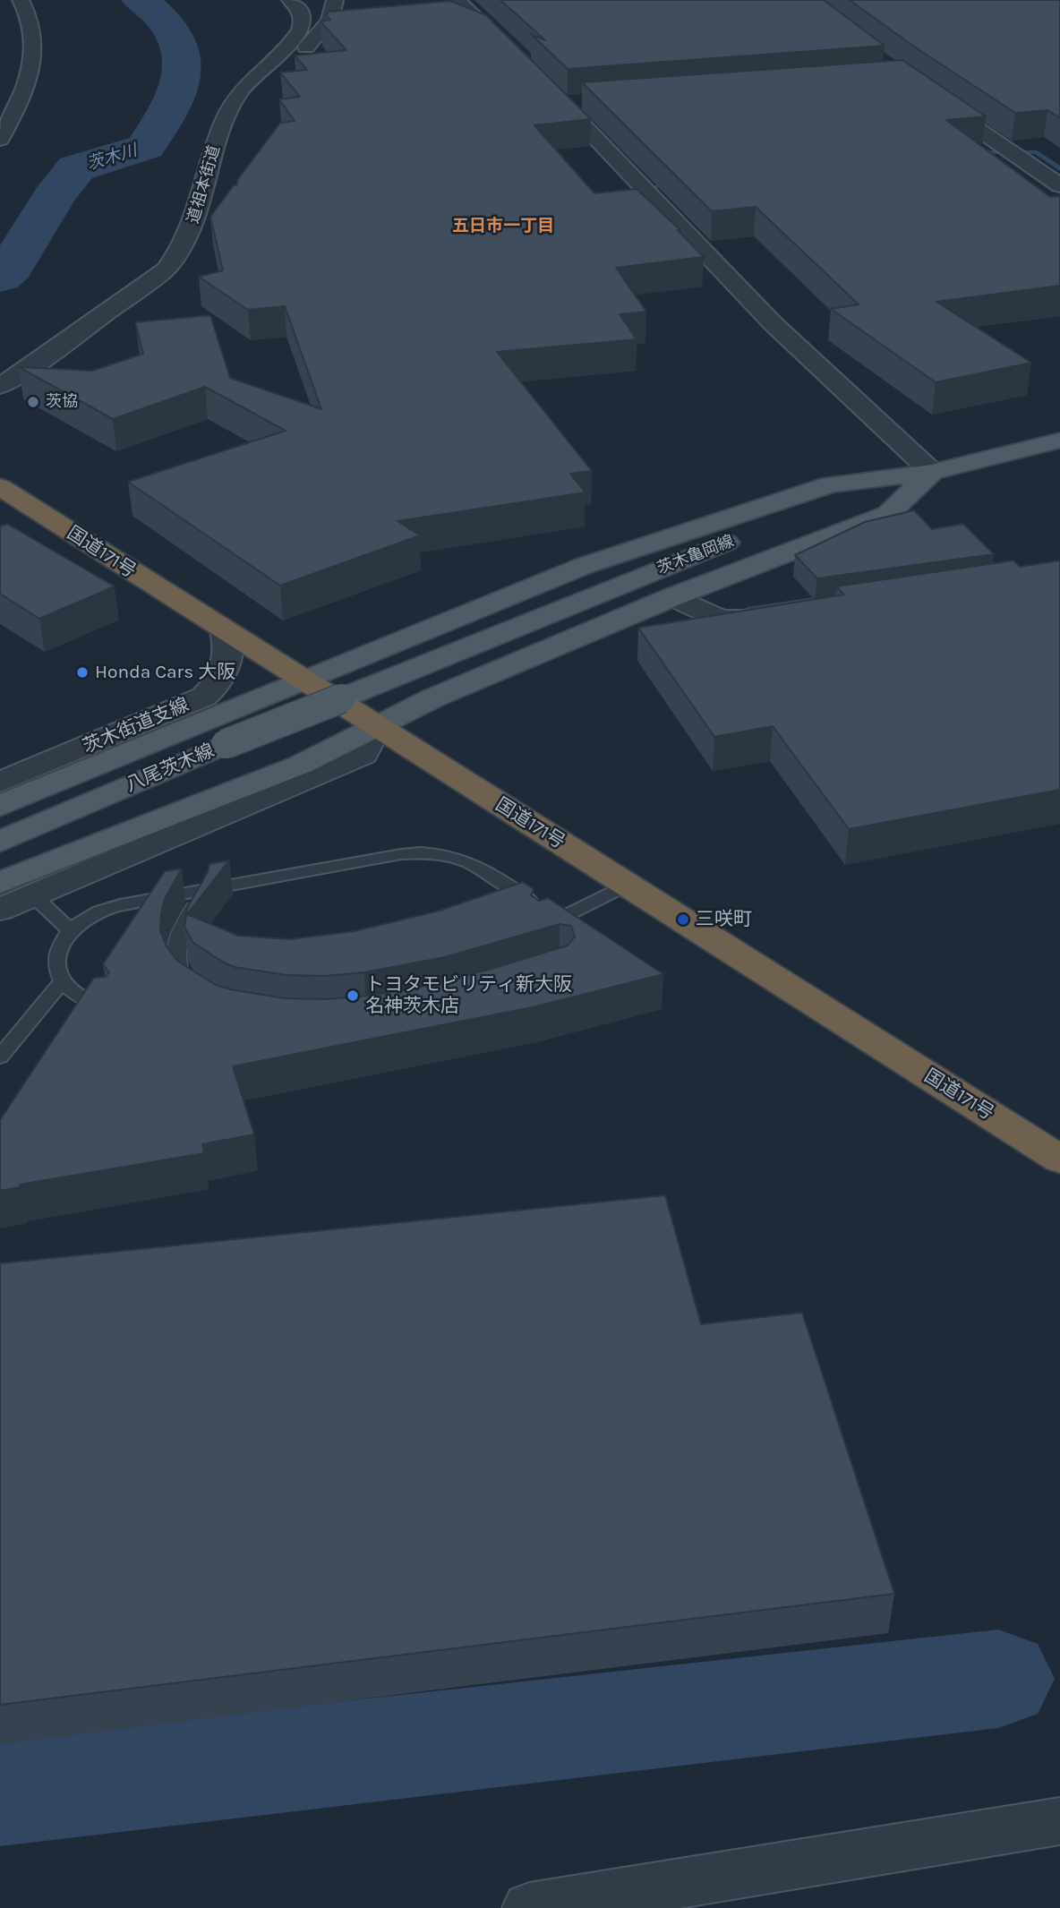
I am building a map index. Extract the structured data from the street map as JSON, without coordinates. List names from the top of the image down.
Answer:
{
  "streets": {
    "highway": ["国道171号"],
    "main road": ["茨木亀岡線", "八尾茨木線"],
    "street": ["道祖本街道", "茨木街道支線"]
  },
  "crossings": [
    ["国道171号", "茨木街道支線"],
    ["茨木亀岡線", "八尾茨木線"]
  ],
  "districts": ["五日市一丁目"],
  "water": ["茨木川"],
  "places": [
    "茨協",
    "Honda Cars 大阪",
    "三咲町",
    "トヨタモビリティ新大阪 名神茨木店"
  ]
}
